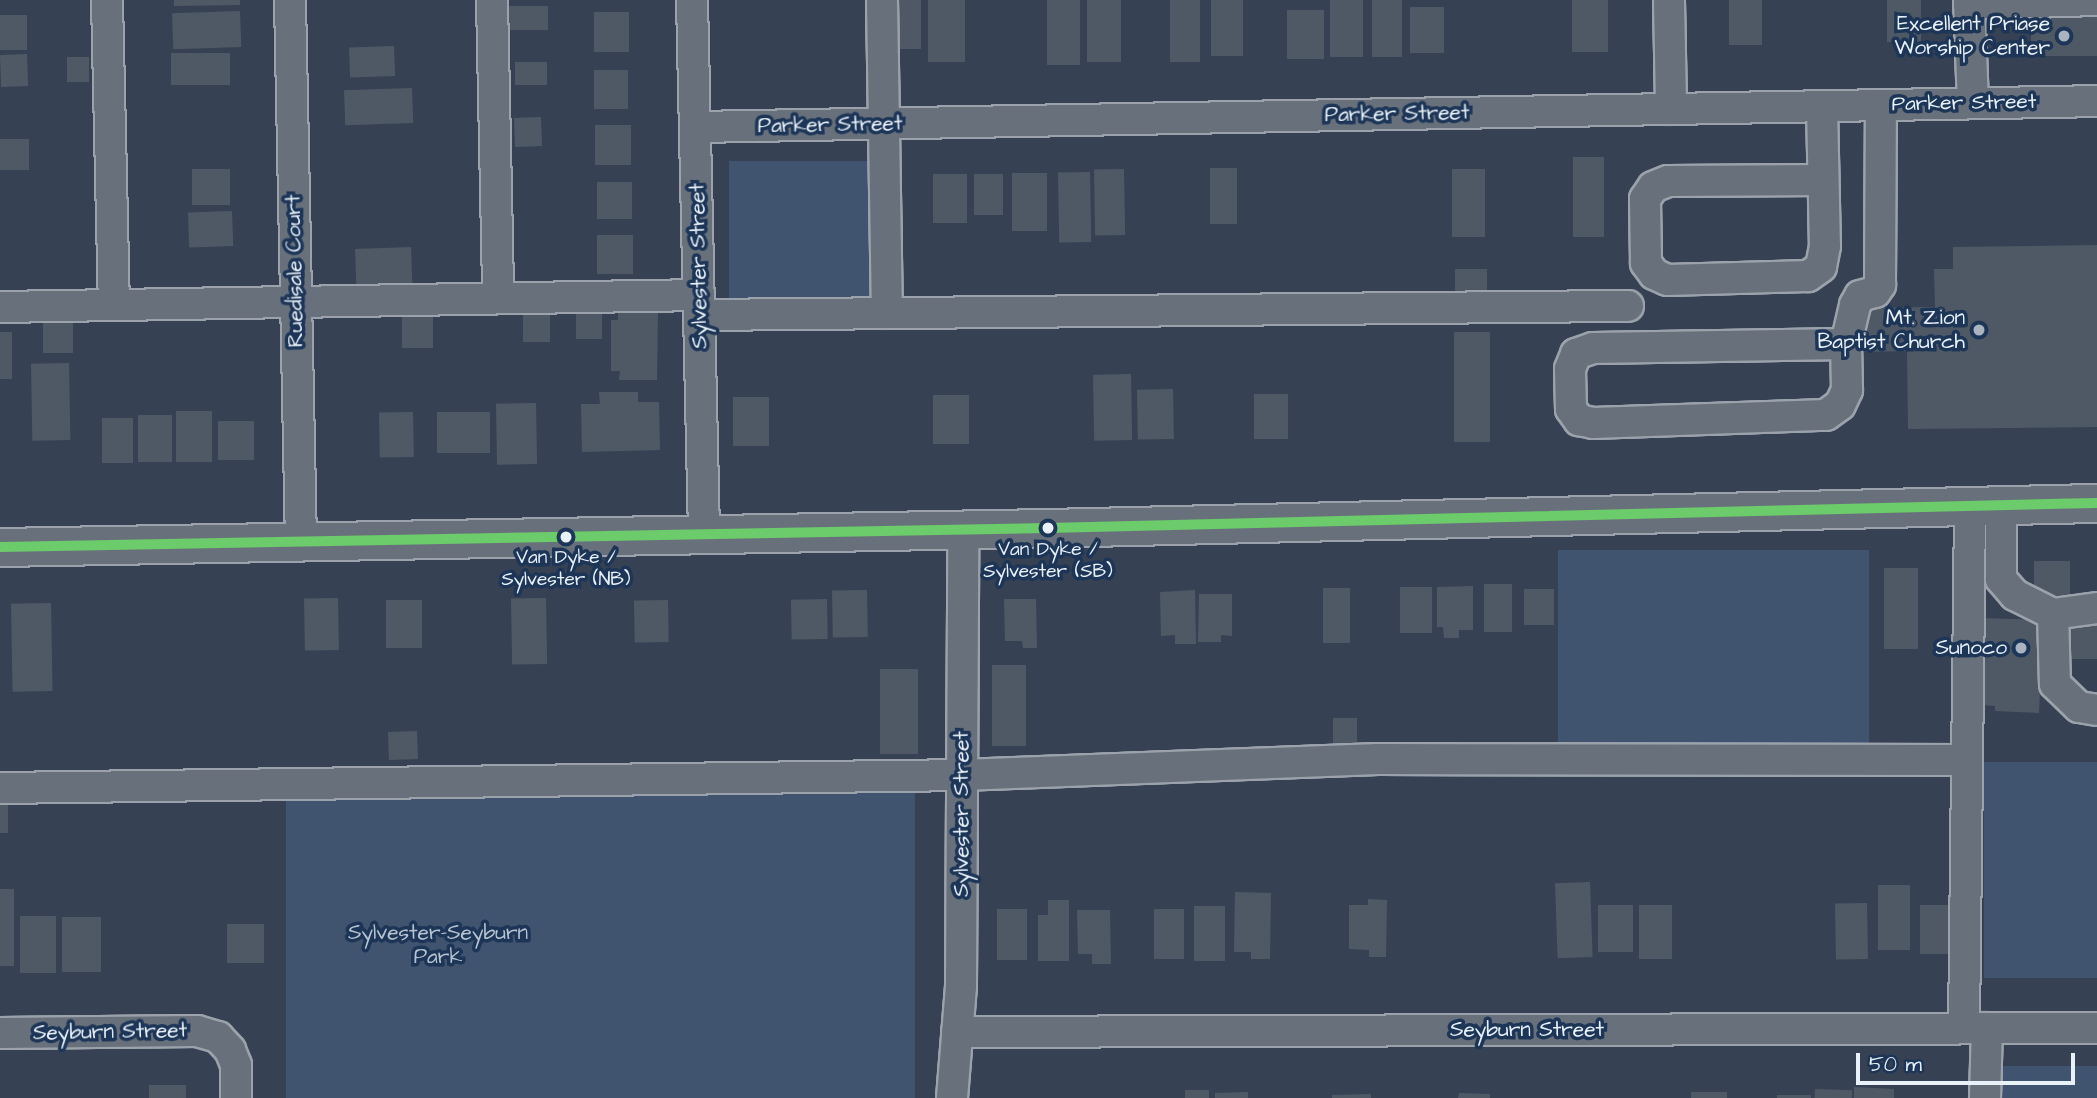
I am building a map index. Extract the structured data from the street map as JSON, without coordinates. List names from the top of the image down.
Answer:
{
  "streets": {
    "street": [
      "Parker Street",
      "Sylvester Street",
      "Ruedisale Court",
      "Seyburn Street"
    ]
  },
  "crossings": [
    ["Parker Street", "Sylvester Street"],
    ["Sylvester Street", "Seyburn Street"]
  ],
  "parks": ["Sylvester-Seyburn Park"],
  "places": [
    "Excellent Priase Worship Center",
    "Mt. Zion Baptist Church",
    "Van Dyke / Sylvester (SB)",
    "Van Dyke / Sylvester (NB)",
    "Sunoco"
  ],
  "scale_bar": "50 m"
}
